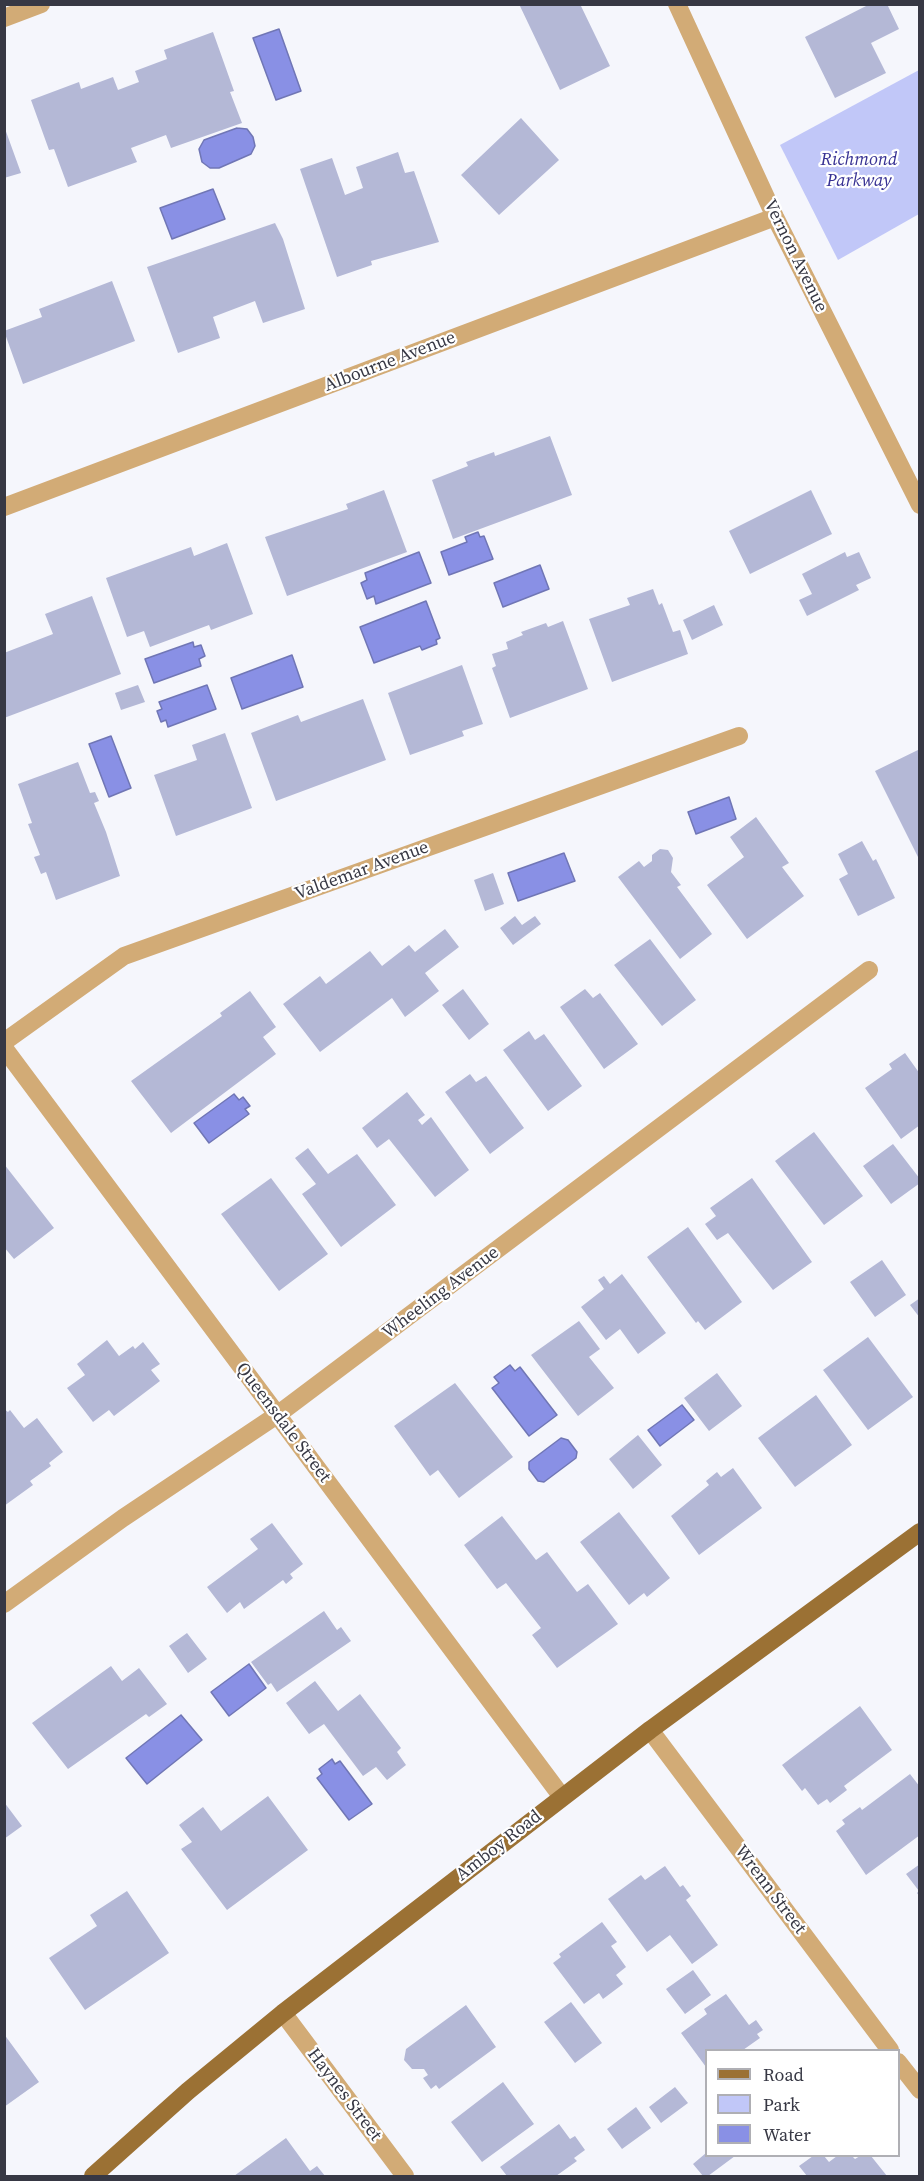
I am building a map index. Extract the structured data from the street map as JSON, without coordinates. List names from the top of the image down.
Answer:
{
  "streets": {
    "main road": ["Amboy Road"],
    "street": [
      "Vernon Avenue",
      "Albourne Avenue",
      "Valdemar Avenue",
      "Wheeling Avenue",
      "Queensdale Street",
      "Wrenn Street",
      "Haynes Street"
    ]
  },
  "crossings": [
    ["Vernon Avenue", "Albourne Avenue"],
    ["Wheeling Avenue", "Queensdale Street"],
    ["Queensdale Street", "Amboy Road"],
    ["Amboy Road", "Wrenn Street"],
    ["Amboy Road", "Haynes Street"]
  ],
  "parks": ["Richmond Parkway"],
  "legend": ["Road", "Park", "Water"]
}
